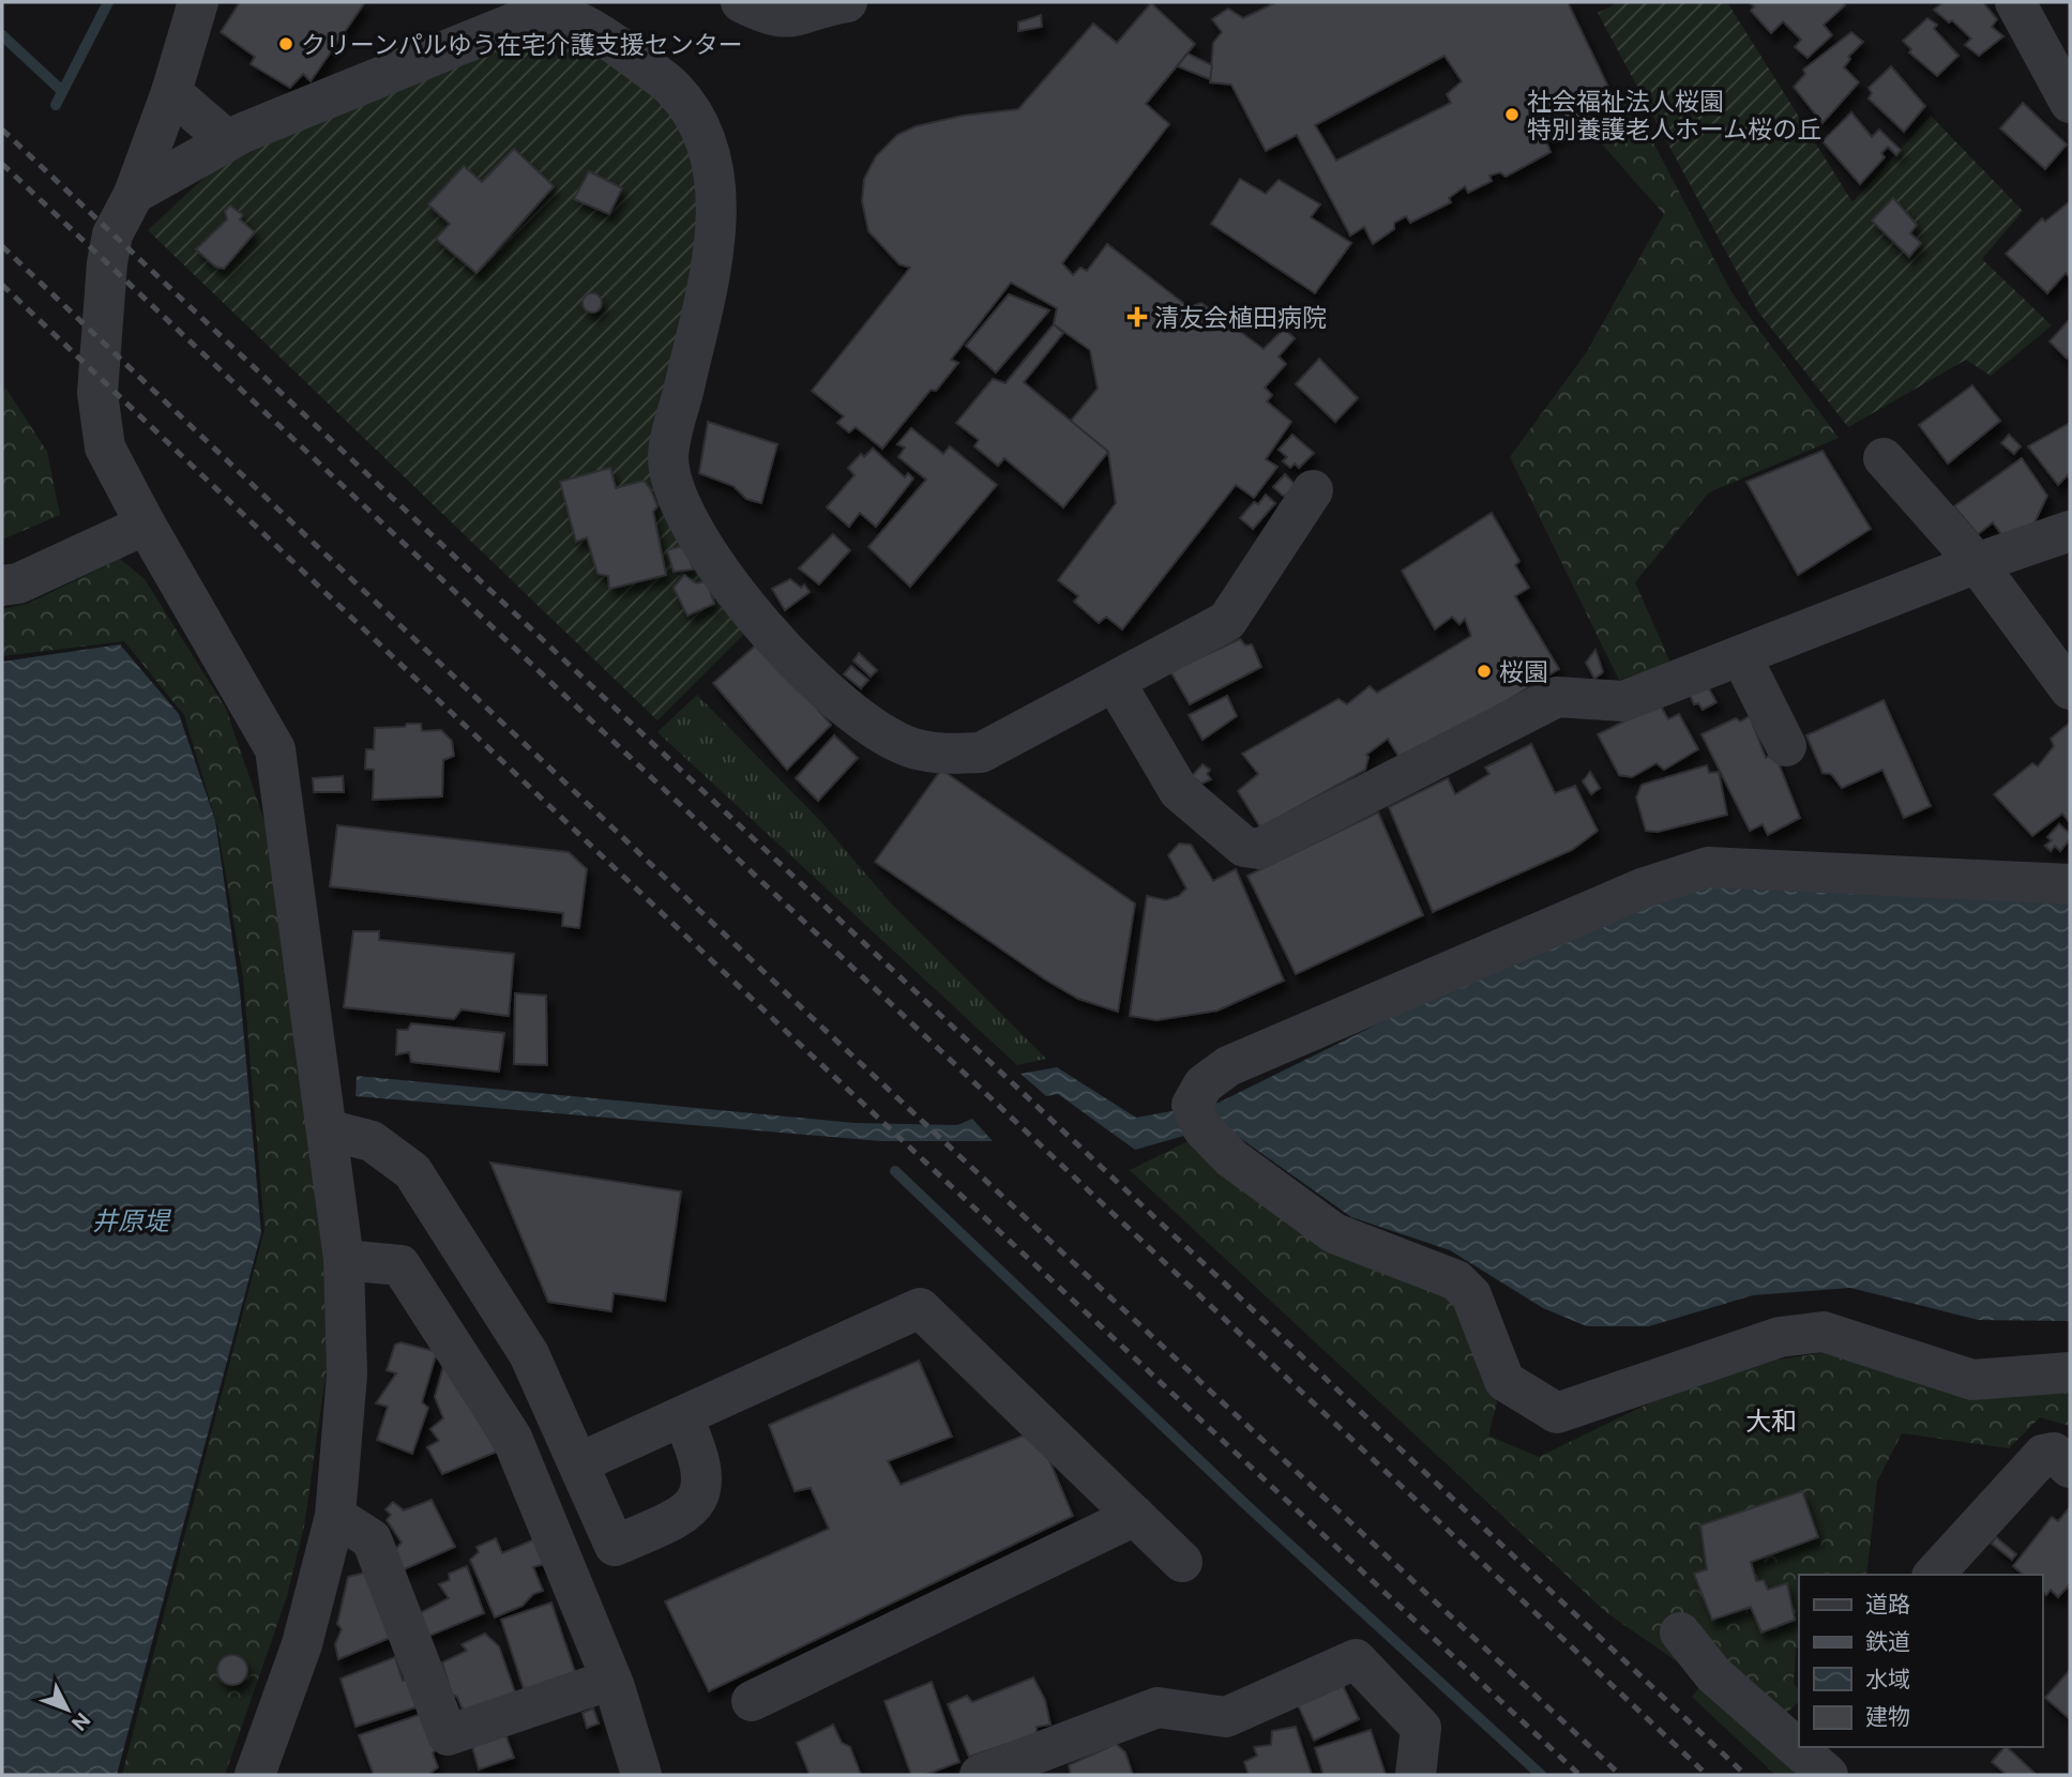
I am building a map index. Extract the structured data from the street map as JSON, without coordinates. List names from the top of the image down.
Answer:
{
  "districts": ["大和"],
  "water": ["井原堤"],
  "places": {
    "other": ["クリーンパルゆう在宅介護支援センター", "社会福祉法人桜園 特別養護老人ホーム桜の丘", "桜園"],
    "health": ["清友会植田病院"]
  },
  "legend": [
    "道路",
    "鉄道",
    "水域",
    "建物"
  ],
  "north": "bottom right"
}
